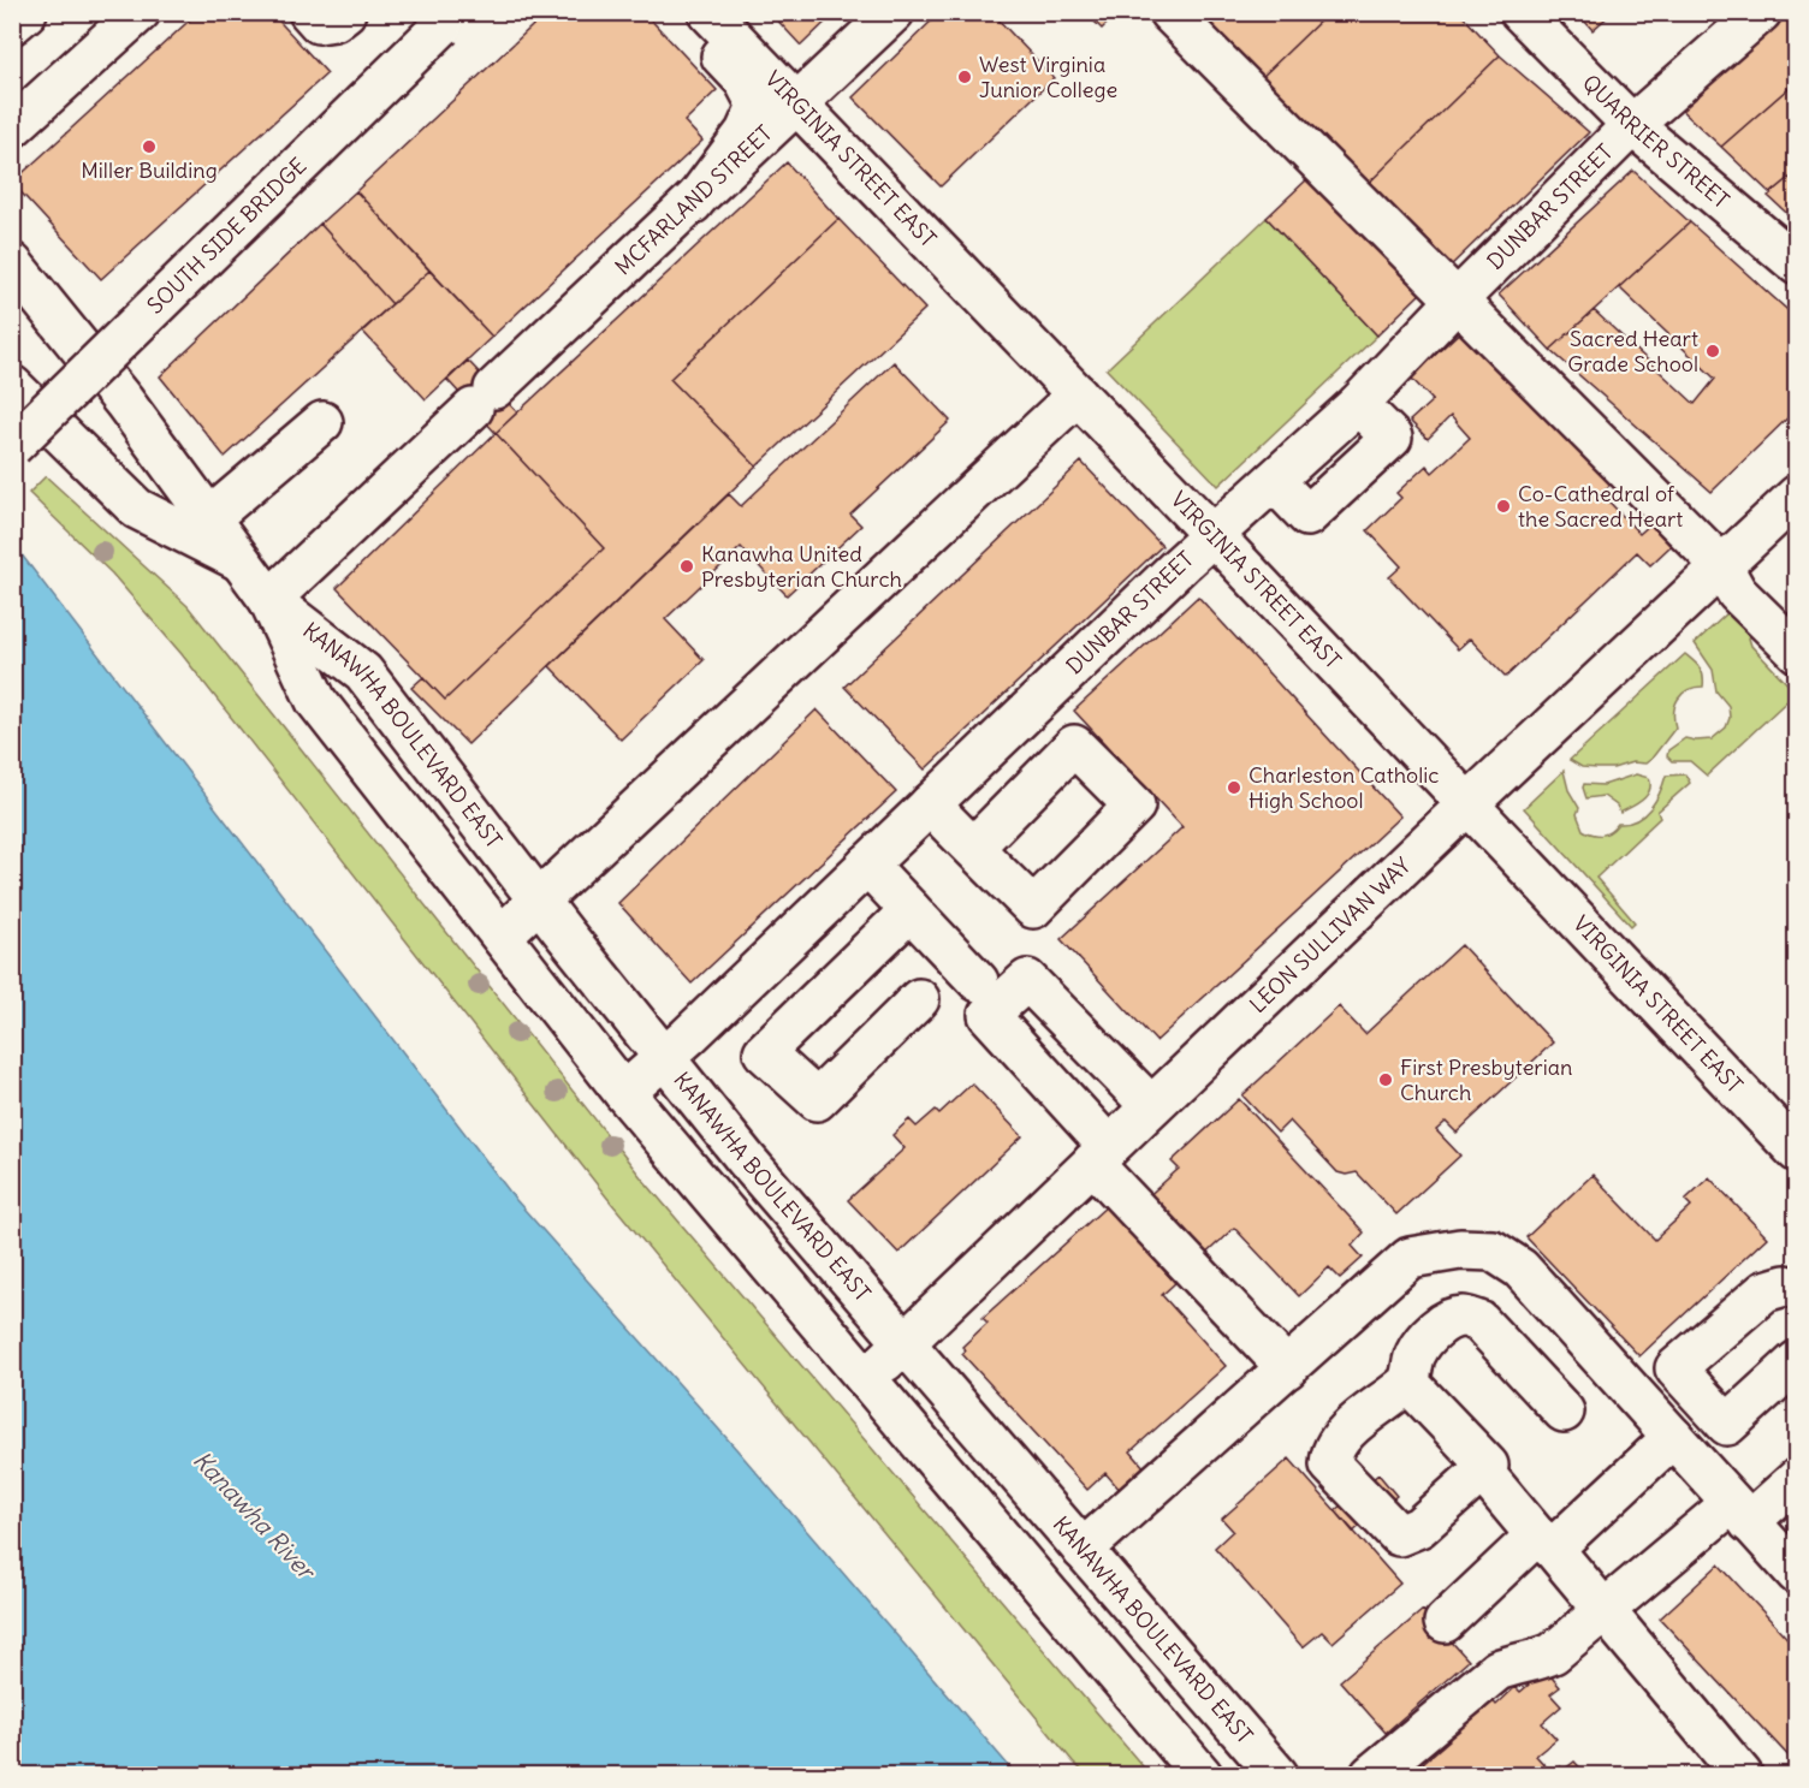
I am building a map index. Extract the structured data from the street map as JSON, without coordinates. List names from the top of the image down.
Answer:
{
  "streets": {
    "main road": [
      "QUARRIER STREET",
      "VIRGINIA STREET EAST",
      "MCFARLAND STREET",
      "DUNBAR STREET",
      "SOUTH SIDE BRIDGE",
      "KANAWHA BOULEVARD EAST",
      "LEON SULLIVAN WAY"
    ]
  },
  "crossings": [
    ["QUARRIER STREET", "DUNBAR STREET"],
    ["VIRGINIA STREET EAST", "MCFARLAND STREET"],
    ["VIRGINIA STREET EAST", "DUNBAR STREET"],
    ["VIRGINIA STREET EAST", "LEON SULLIVAN WAY"],
    ["MCFARLAND STREET", "KANAWHA BOULEVARD EAST"],
    ["DUNBAR STREET", "KANAWHA BOULEVARD EAST"],
    ["KANAWHA BOULEVARD EAST", "LEON SULLIVAN WAY"]
  ],
  "water": ["Kanawha River"],
  "places": [
    "West Virginia Junior College",
    "Miller Building",
    "Sacred Heart Grade School",
    "Co-Cathedral of the Sacred Heart",
    "Kanawha United Presbyterian Church",
    "Charleston Catholic High School",
    "First Presbyterian Church"
  ]
}
